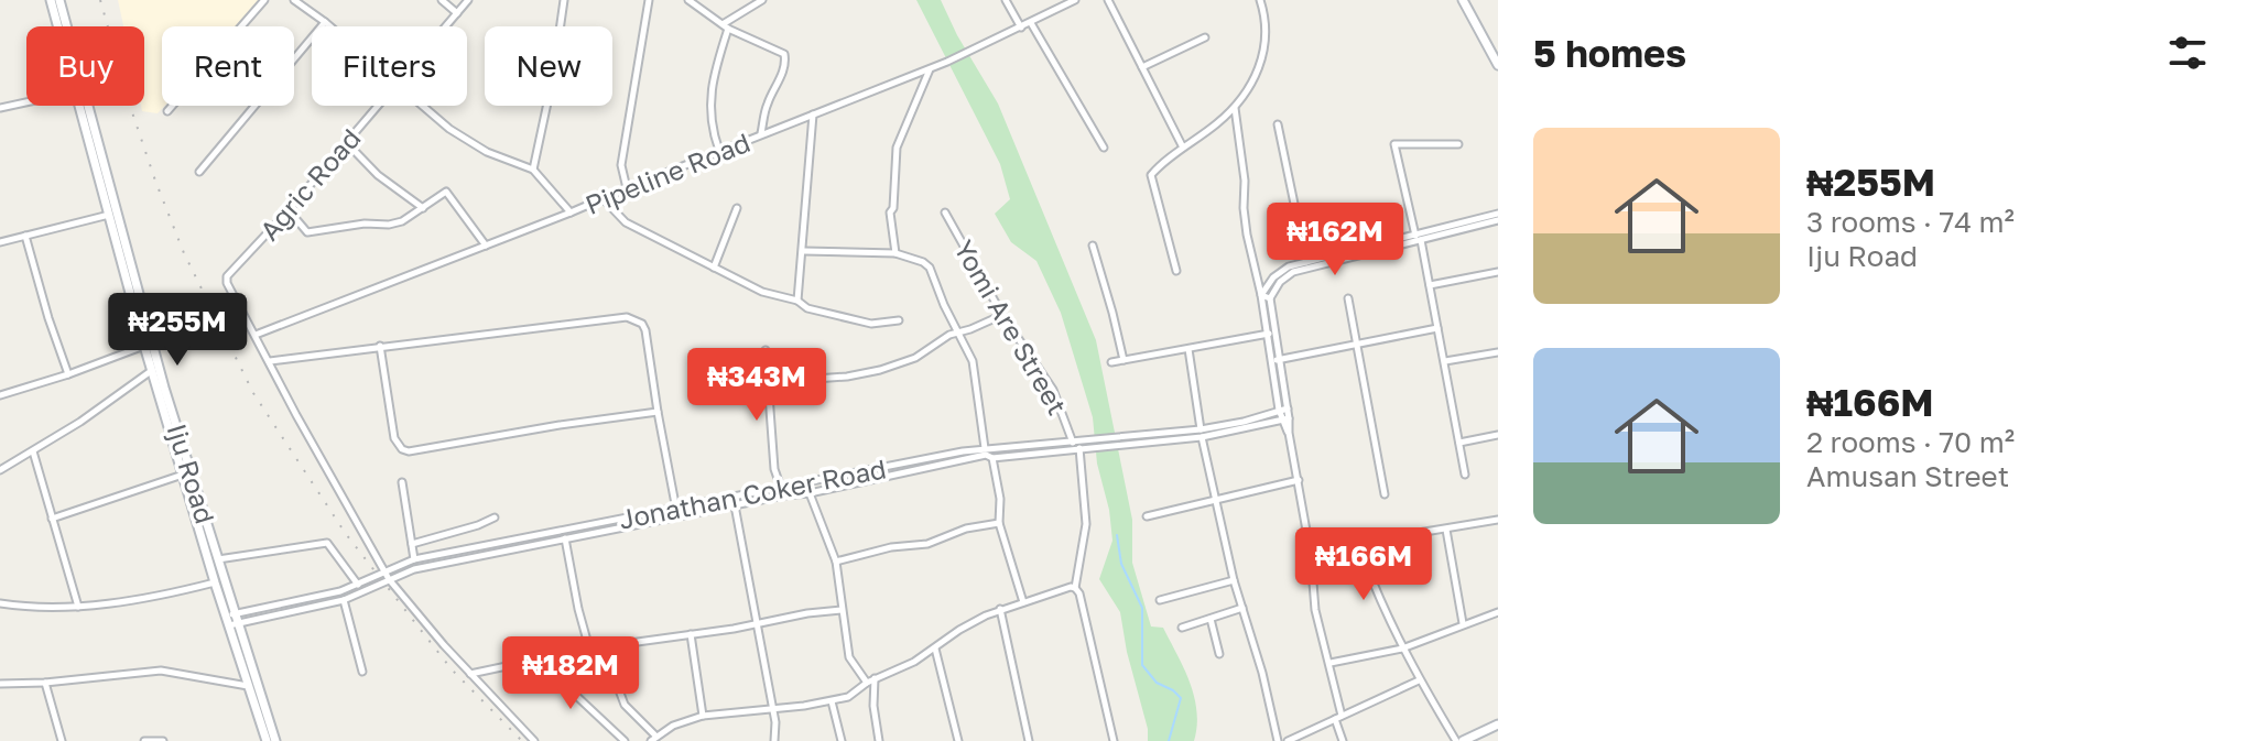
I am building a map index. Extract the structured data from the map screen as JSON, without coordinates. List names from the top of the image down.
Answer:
{
  "streets": {
    "main road": ["Iju Road"],
    "street": [
      "Pipeline Road",
      "Agric Road",
      "Yomi Are Street",
      "Jonathan Coker Road"
    ]
  },
  "crossings": [
    ["Pipeline Road", "Agric Road"],
    ["Yomi Are Street", "Jonathan Coker Road"],
    ["Iju Road", "Jonathan Coker Road"]
  ],
  "page": {
    "heading": "5 homes",
    "chip": [
      "Buy",
      "Rent",
      "Filters",
      "New"
    ],
    "list": [
      {
        "name": "₦255M",
        "note": "3 rooms · 74 m² · Iju Road"
      },
      {
        "name": "₦166M",
        "note": "2 rooms · 70 m² · Amusan Street"
      }
    ],
    "price": [
      "₦162M",
      "₦255M",
      "₦343M",
      "₦166M",
      "₦182M"
    ]
  }
}
